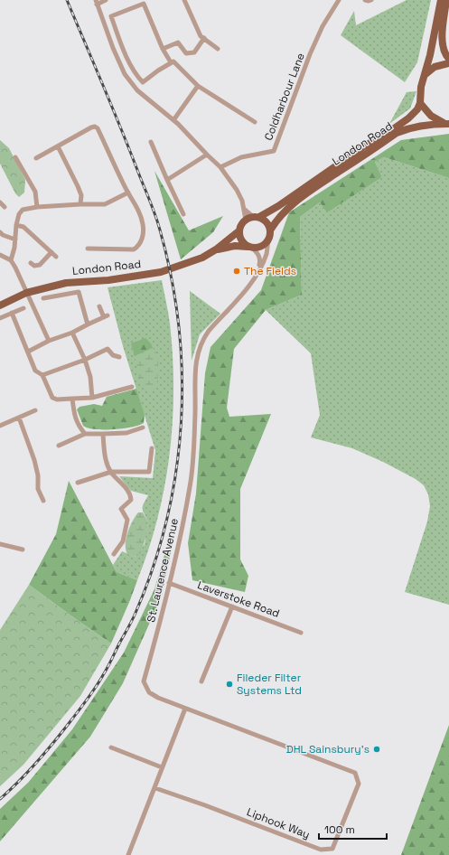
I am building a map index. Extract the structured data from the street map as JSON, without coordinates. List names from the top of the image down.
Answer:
{
  "streets": {
    "main road": ["London Road"],
    "street": [
      "Coldharbour Lane",
      "St. Laurence Avenue",
      "Laverstoke Road",
      "Liphook Way"
    ]
  },
  "crossings": [
    ["London Road", "St. Laurence Avenue"],
    ["St. Laurence Avenue", "Laverstoke Road"],
    ["St. Laurence Avenue", "Liphook Way"]
  ],
  "places": ["The Fields", "Fileder Filter Systems Ltd", "DHL Sainsbury's"],
  "scale_bar": "100 m"
}
